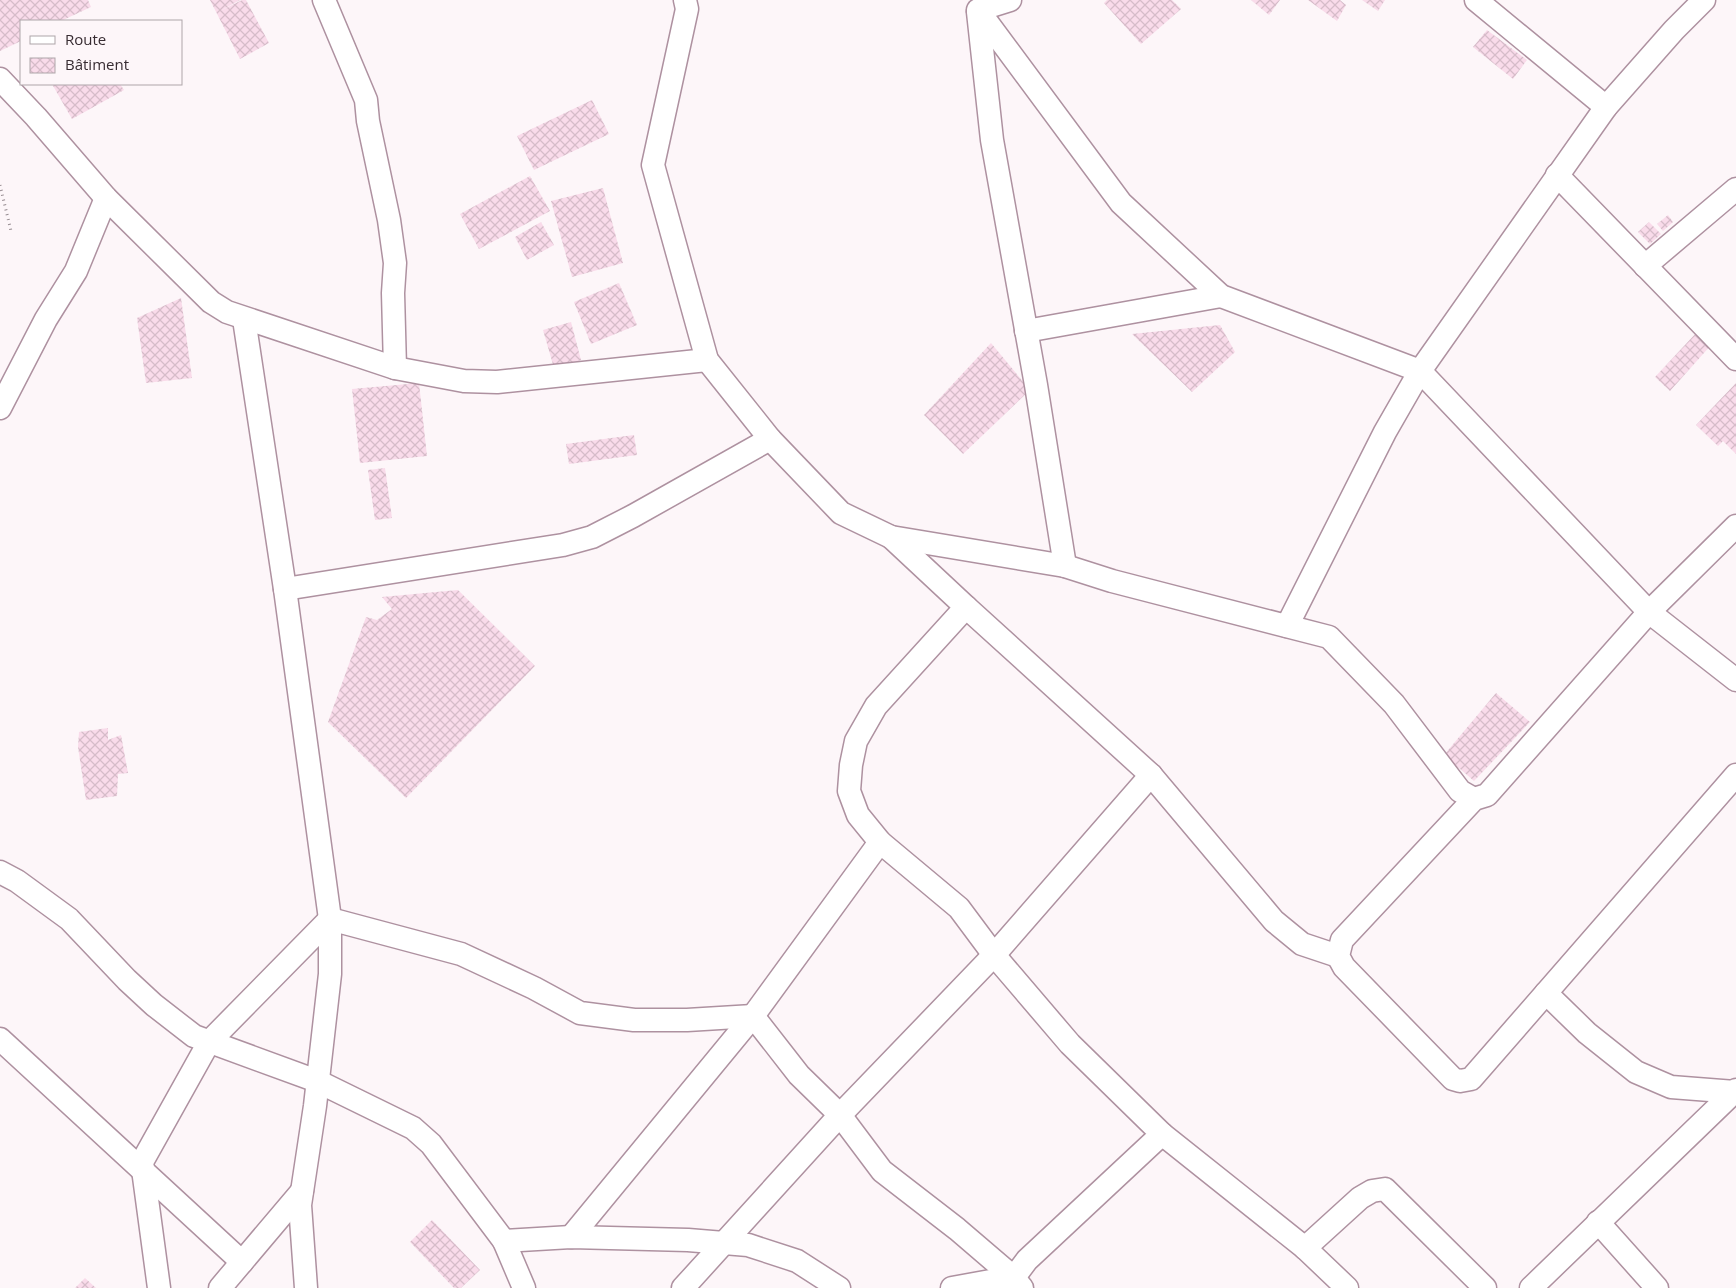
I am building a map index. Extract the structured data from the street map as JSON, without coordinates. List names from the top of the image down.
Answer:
{
  "legend": ["Route", "Bâtiment"]
}
